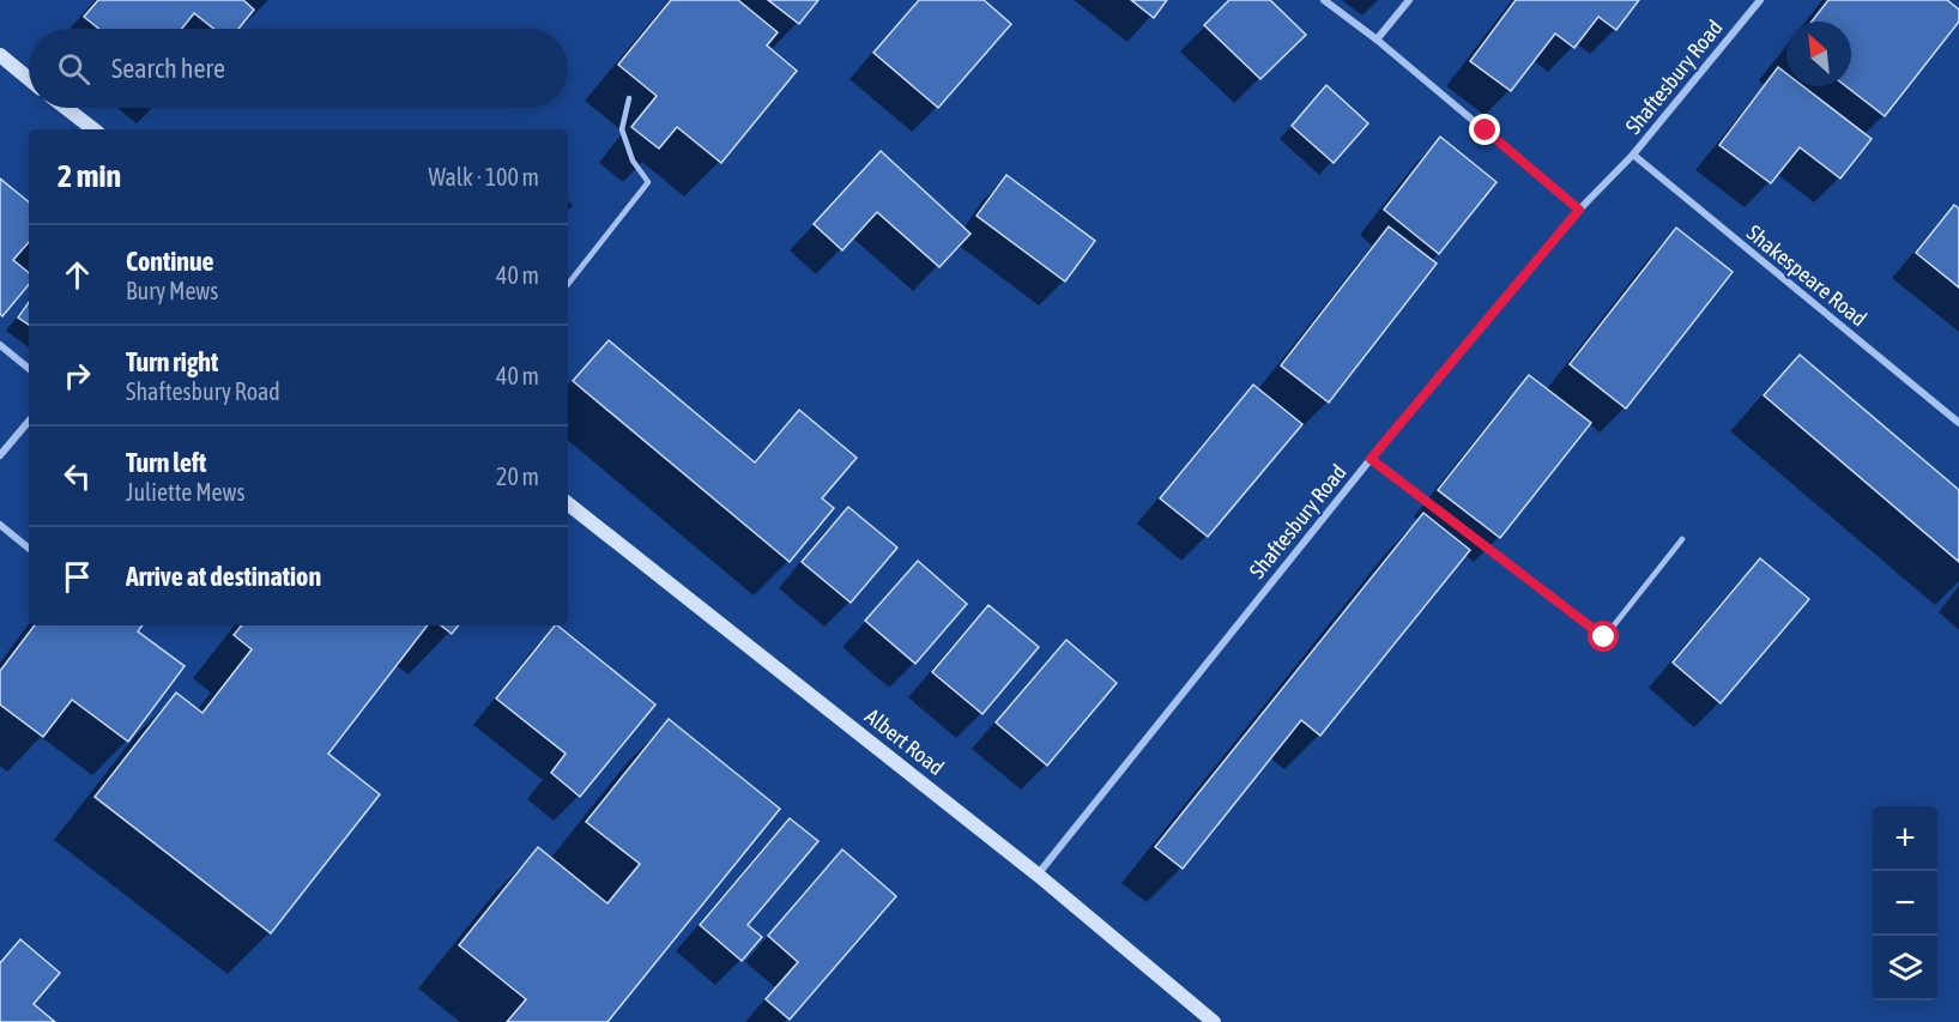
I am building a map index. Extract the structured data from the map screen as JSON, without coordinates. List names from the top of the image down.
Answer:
{
  "streets": {
    "street": ["Shaftesbury Road", "Shakespeare Road", "Albert Road"]
  },
  "crossings": [
    ["Shaftesbury Road", "Shakespeare Road"],
    ["Shaftesbury Road", "Albert Road"]
  ],
  "north": "top left",
  "page": {
    "search": "Search here",
    "heading": ["2 min", "Walk · 100 m"],
    "list": [
      ["Continue", "Bury Mews", "40 m"],
      ["Turn right", "Shaftesbury Road", "40 m"],
      ["Turn left", "Juliette Mews", "20 m"],
      "Arrive at destination"
    ],
    "map_buttons": ["+", "−"]
  }
}
